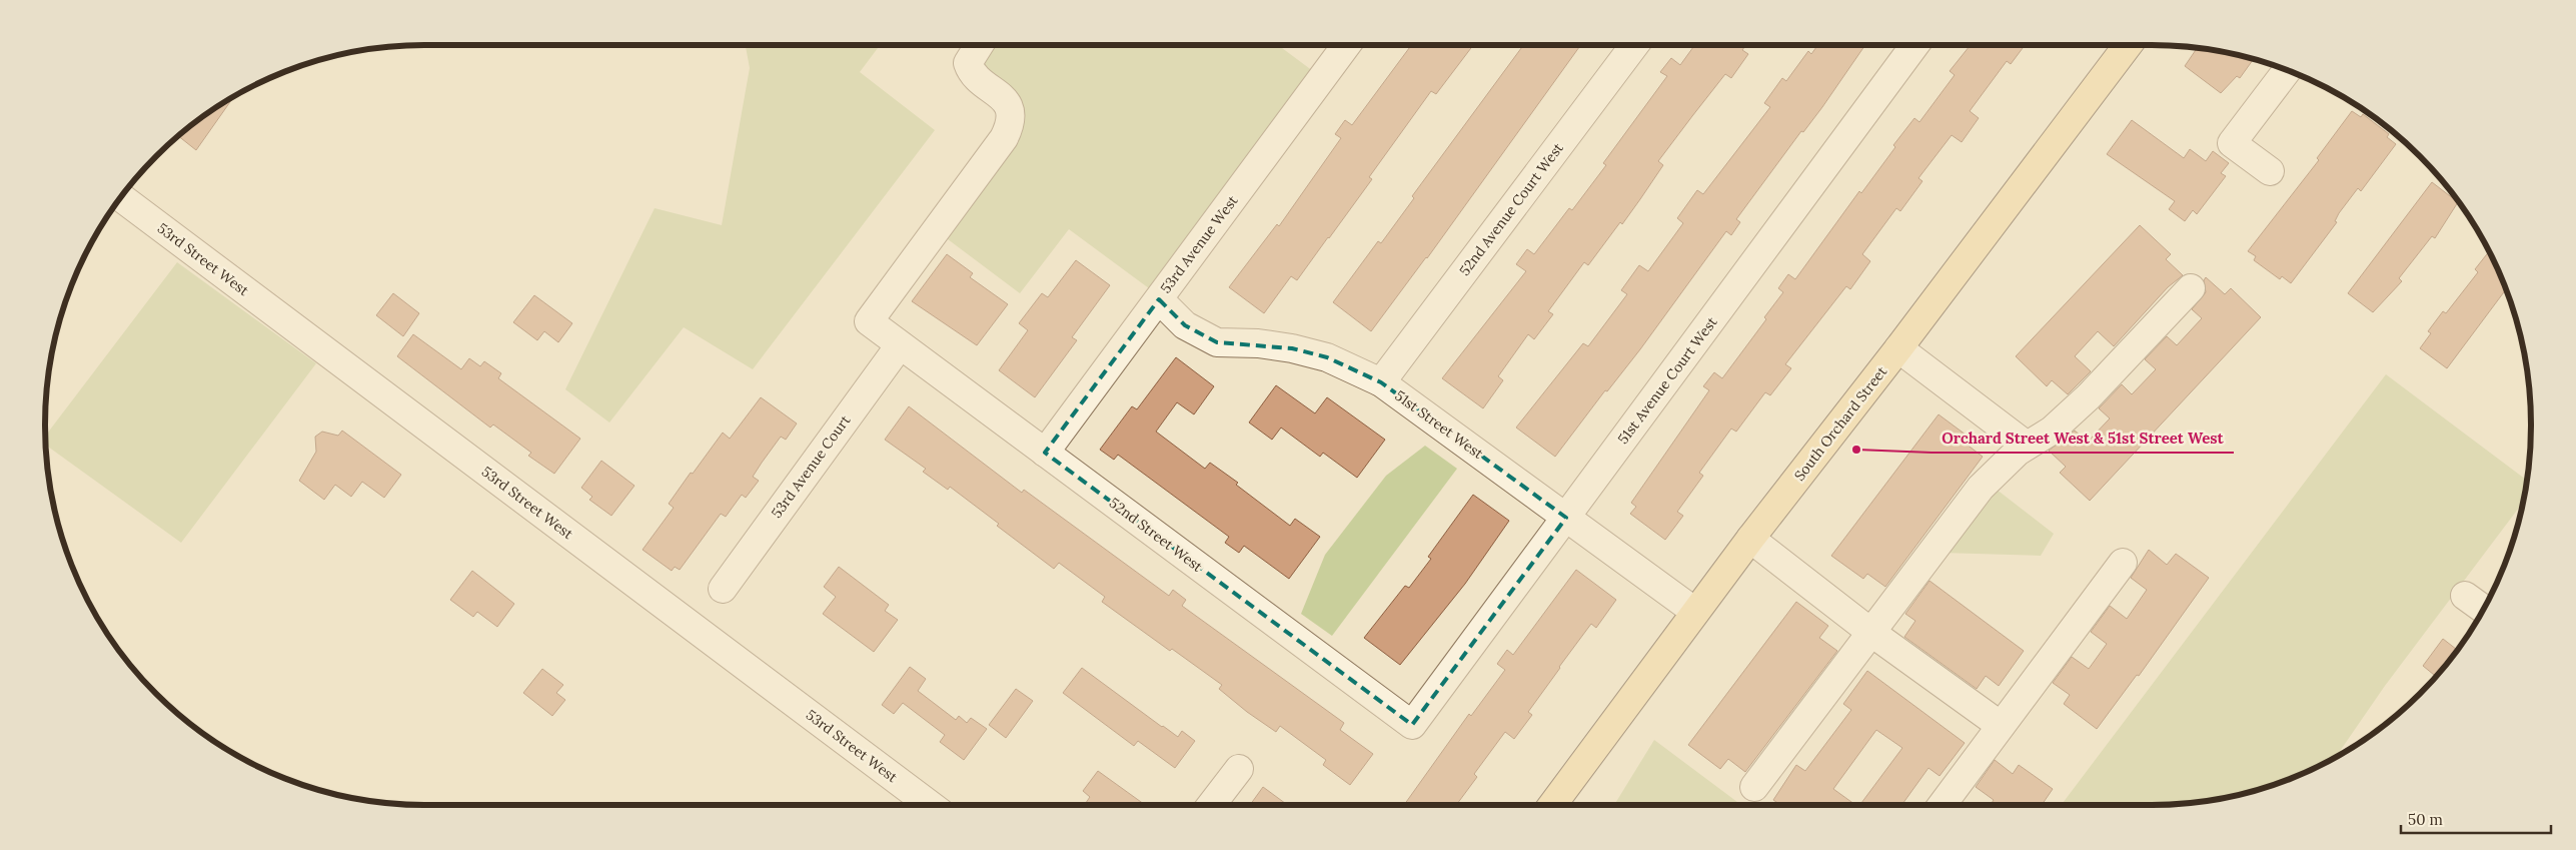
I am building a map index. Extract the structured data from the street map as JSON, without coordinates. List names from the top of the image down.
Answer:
{
  "streets": {
    "main road": ["South Orchard Street"],
    "street": [
      "52nd Avenue Court West",
      "53rd Avenue West",
      "53rd Street West",
      "51st Avenue Court West",
      "51st Street West",
      "53rd Avenue Court",
      "52nd Street West"
    ]
  },
  "crossings": [
    ["52nd Avenue Court West", "51st Street West"],
    ["53rd Avenue West", "51st Street West"],
    ["53rd Avenue West", "52nd Street West"],
    ["51st Avenue Court West", "51st Street West"],
    ["51st Avenue Court West", "52nd Street West"],
    ["South Orchard Street", "51st Street West"],
    ["53rd Avenue Court", "52nd Street West"]
  ],
  "places": ["Orchard Street West & 51st Street West"],
  "scale_bar": "50 m"
}
